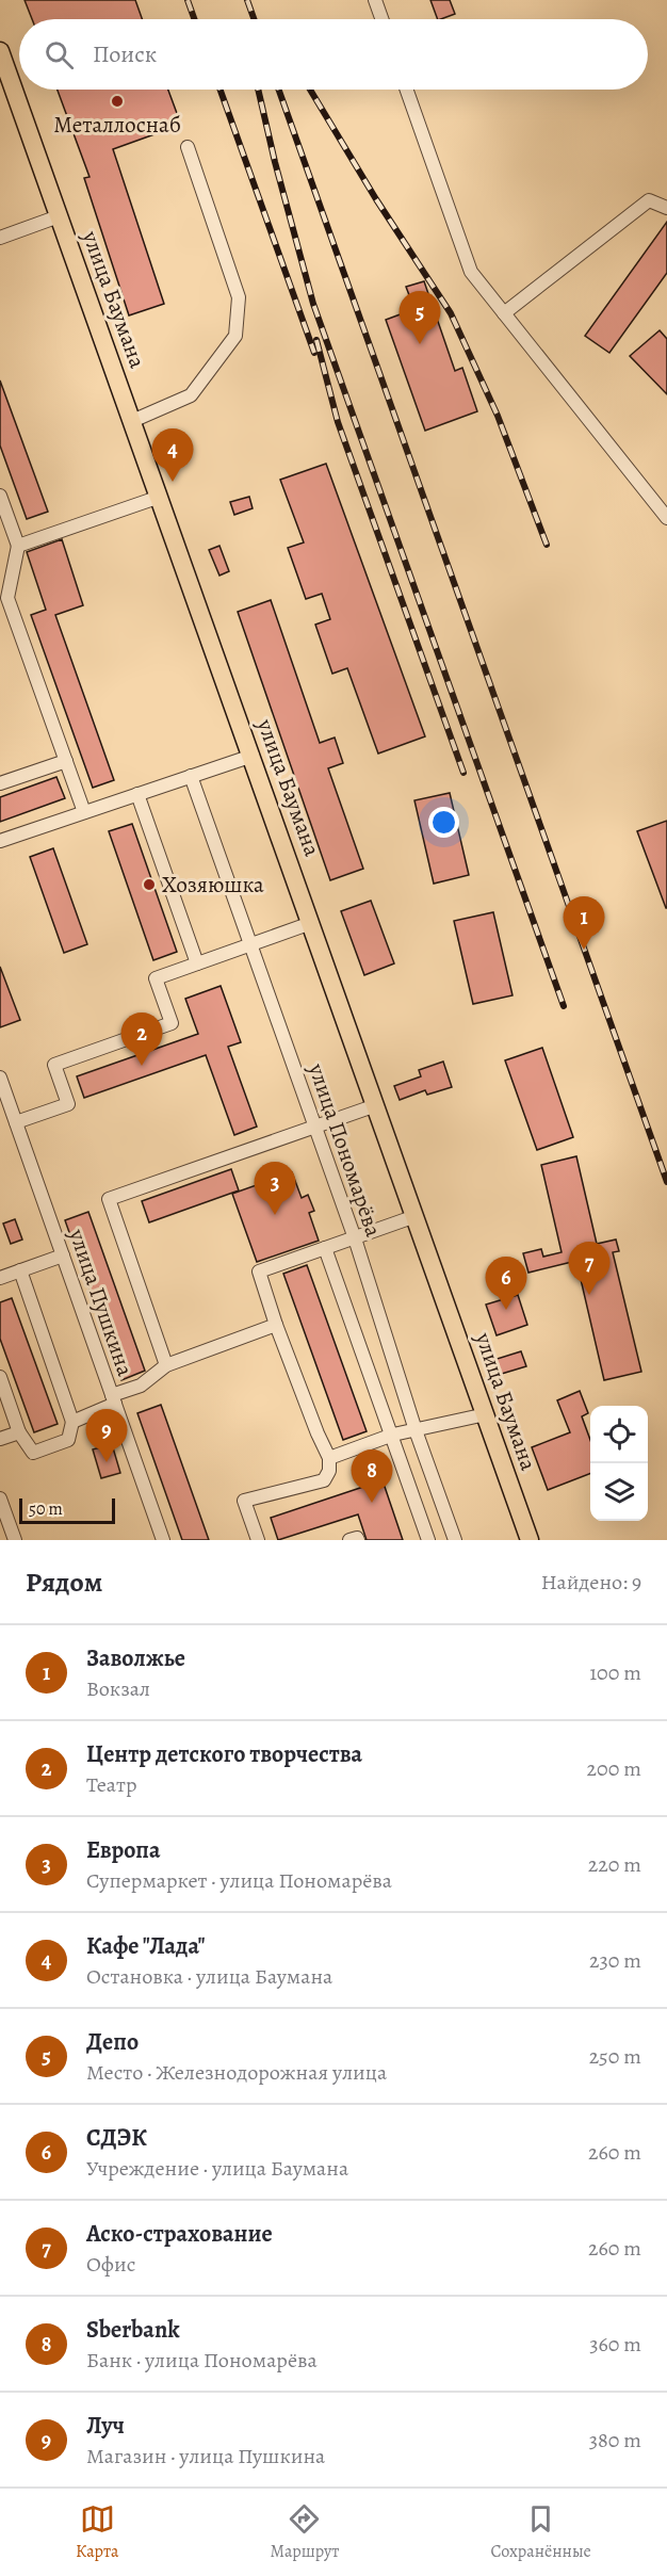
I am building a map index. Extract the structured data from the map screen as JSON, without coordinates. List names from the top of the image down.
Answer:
{
  "streets": {
    "main road": ["улица Баумана"],
    "street": ["улица Пономарёва", "улица Пушкина"]
  },
  "places": ["Металлоснаб", "Хозяюшка"],
  "scale_bar": "50 m",
  "page": {
    "search": "Поиск",
    "pins": [
      "5",
      "4",
      "1",
      "2",
      "3",
      "7",
      "6",
      "9",
      "8"
    ],
    "scale": "50 m",
    "heading": ["Рядом", "Найдено: 9"],
    "list": [
      {
        "mark": "1",
        "name": "Заволжье",
        "note": "Вокзал",
        "value": "100 m"
      },
      {
        "mark": "2",
        "name": "Центр детского творчества",
        "note": "Театр",
        "value": "200 m"
      },
      {
        "mark": "3",
        "name": "Европа",
        "note": "Супермаркет · улица Пономарёва",
        "value": "220 m"
      },
      {
        "mark": "4",
        "name": "Кафе \"Лада\"",
        "note": "Остановка · улица Баумана",
        "value": "230 m"
      },
      {
        "mark": "5",
        "name": "Депо",
        "note": "Место · Железнодорожная улица",
        "value": "250 m"
      },
      {
        "mark": "6",
        "name": "СДЭК",
        "note": "Учреждение · улица Баумана",
        "value": "260 m"
      },
      {
        "mark": "7",
        "name": "Аско-страхование",
        "note": "Офис",
        "value": "260 m"
      },
      {
        "mark": "8",
        "name": "Sberbank",
        "note": "Банк · улица Пономарёва",
        "value": "360 m"
      },
      {
        "mark": "9",
        "name": "Луч",
        "note": "Магазин · улица Пушкина",
        "value": "380 m"
      }
    ],
    "nav": ["Карта", "Маршрут", "Сохранённые"]
  }
}
